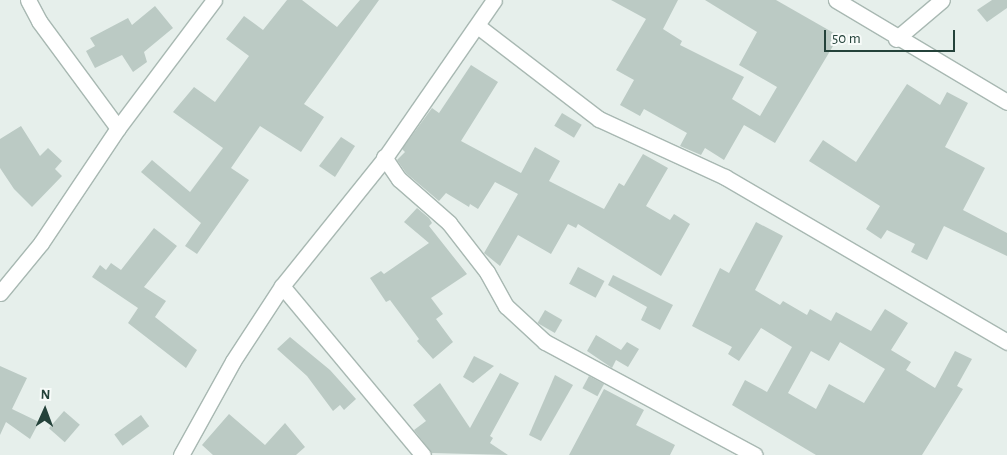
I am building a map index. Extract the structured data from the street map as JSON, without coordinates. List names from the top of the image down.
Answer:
{
  "scale_bar": "50 m",
  "north": "top"
}
